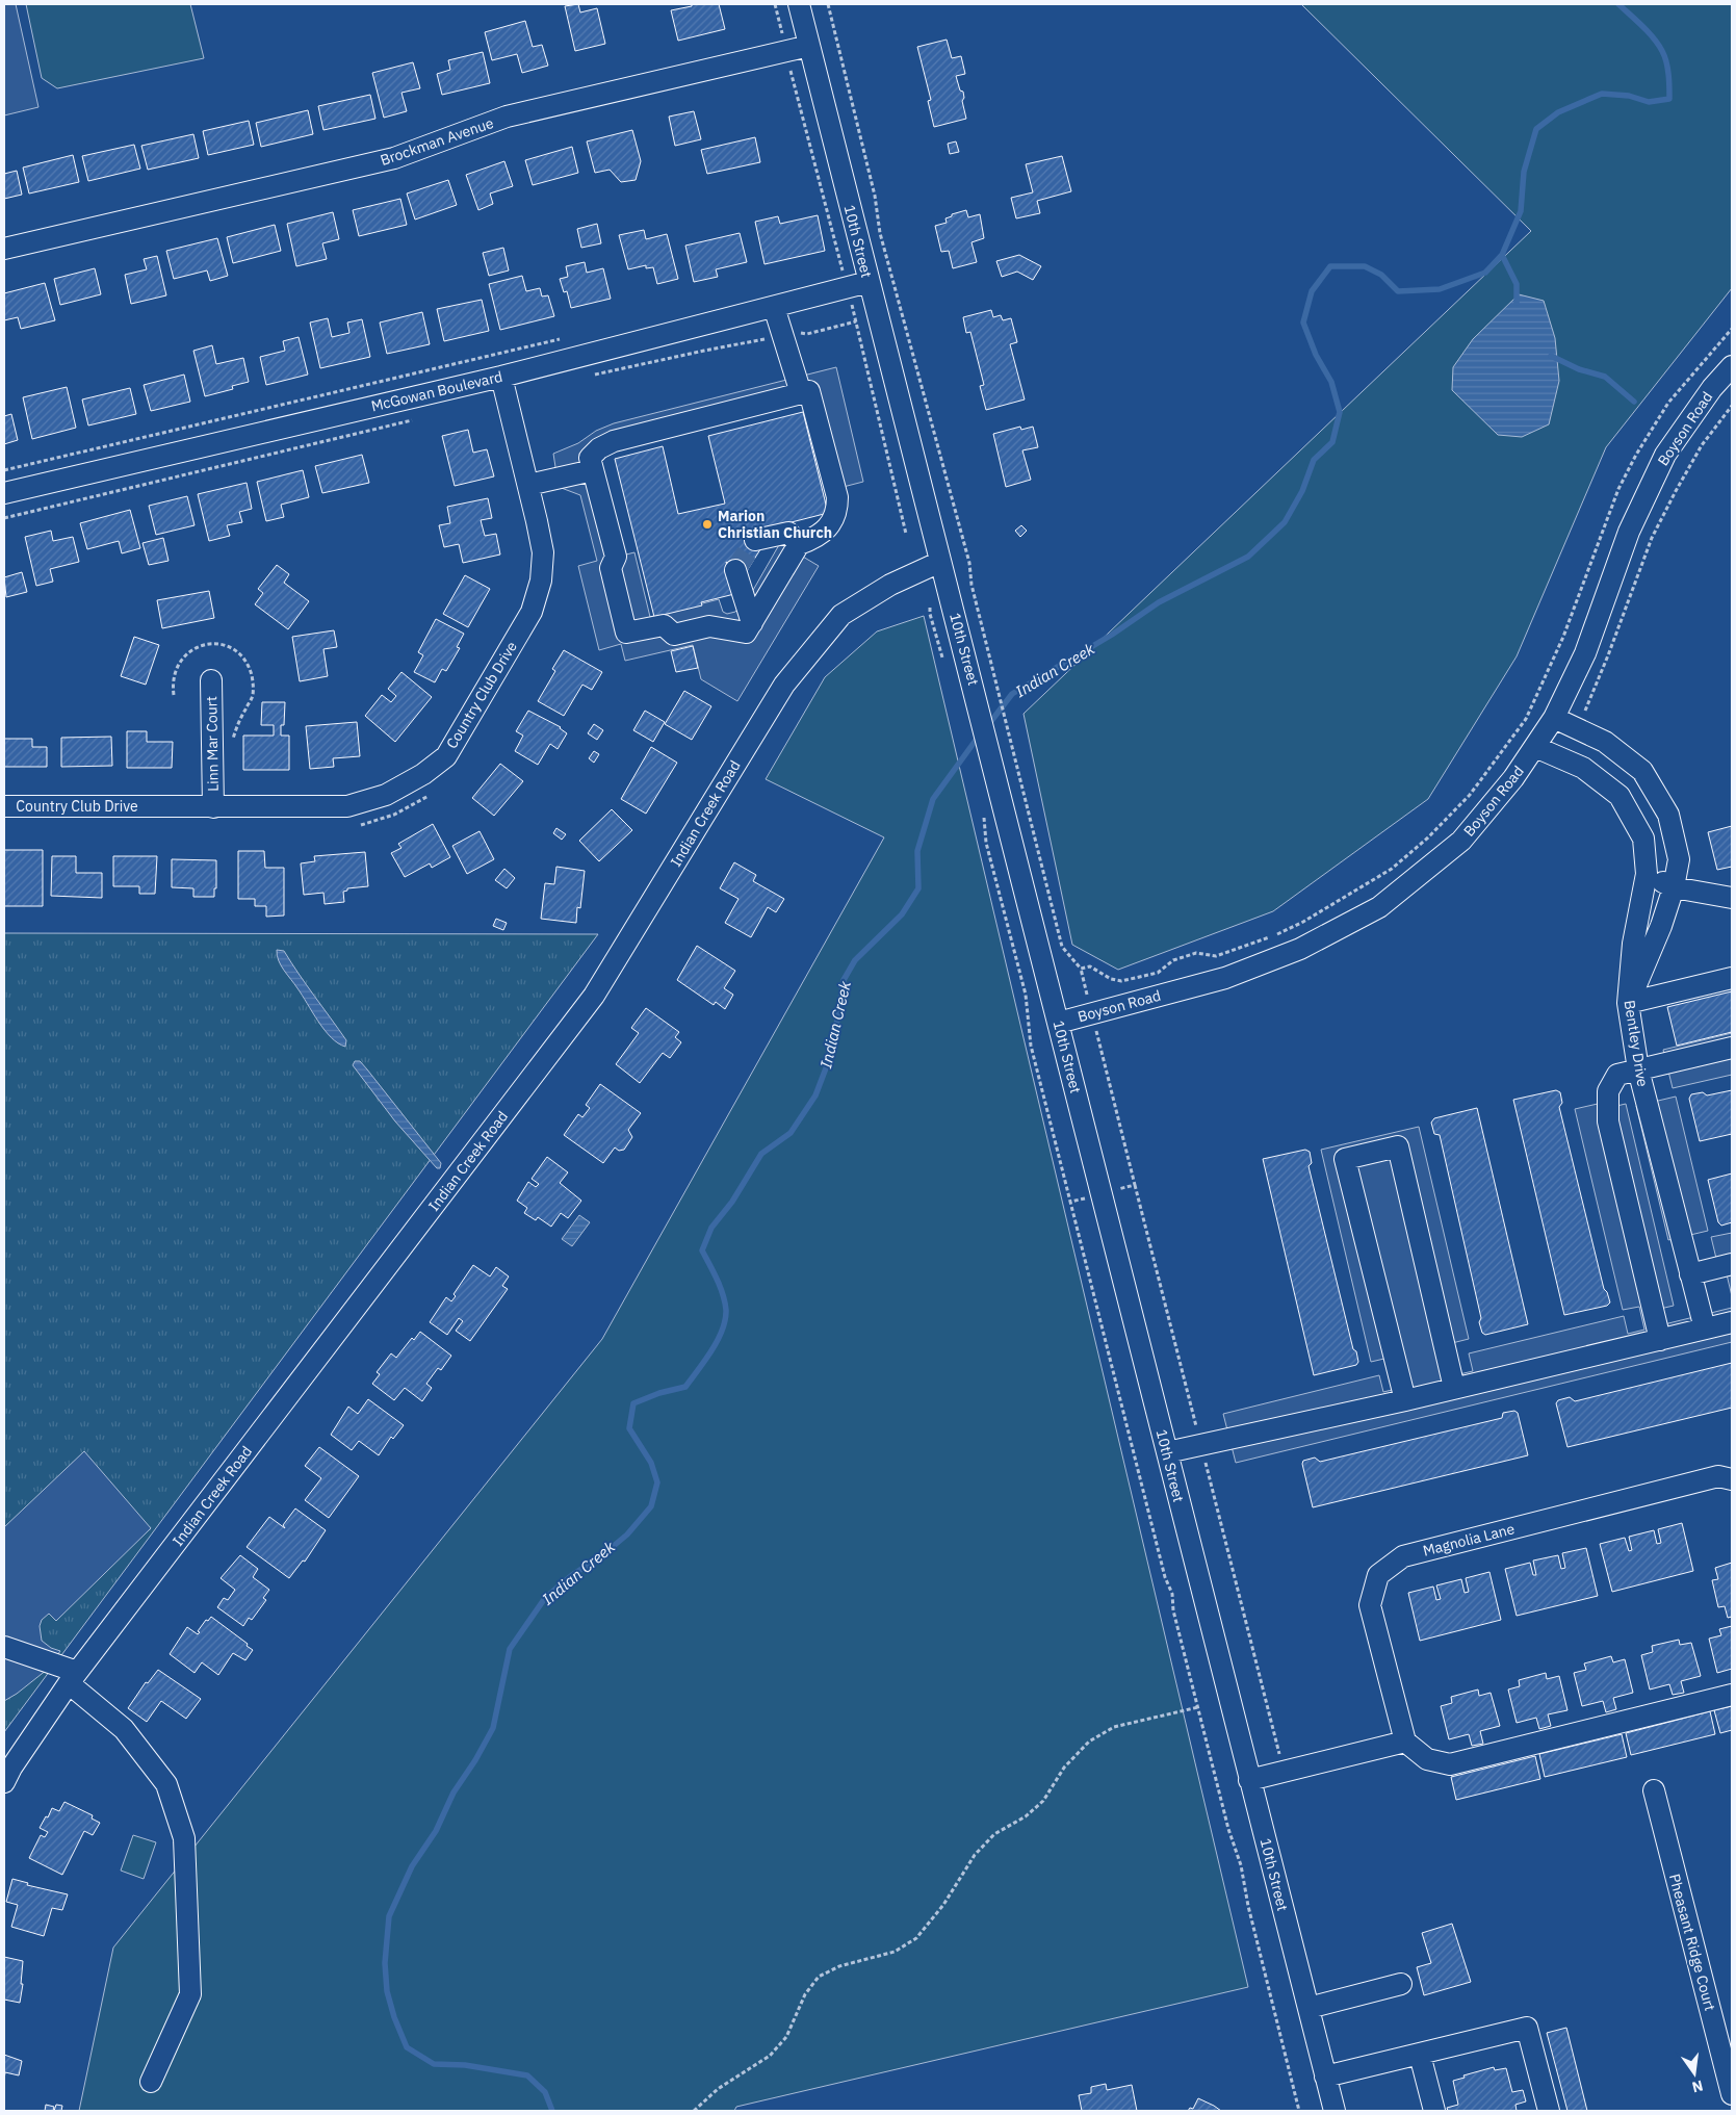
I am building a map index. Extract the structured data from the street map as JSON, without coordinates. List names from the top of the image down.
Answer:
{
  "streets": {
    "street": [
      "Brockman Avenue",
      "10th Street",
      "McGowan Boulevard",
      "Boyson Road",
      "Country Club Drive",
      "Linn Mar Court",
      "Indian Creek Road",
      "Bentley Drive",
      "Magnolia Lane",
      "Pheasant Ridge Court"
    ]
  },
  "crossings": [
    ["Brockman Avenue", "10th Street"],
    ["10th Street", "McGowan Boulevard"],
    ["10th Street", "Boyson Road"],
    ["10th Street", "Indian Creek Road"],
    ["McGowan Boulevard", "Country Club Drive"],
    ["Boyson Road", "Bentley Drive"],
    ["Country Club Drive", "Linn Mar Court"]
  ],
  "water": ["Indian Creek"],
  "places": ["Marion Christian Church"],
  "north": "bottom"
}
